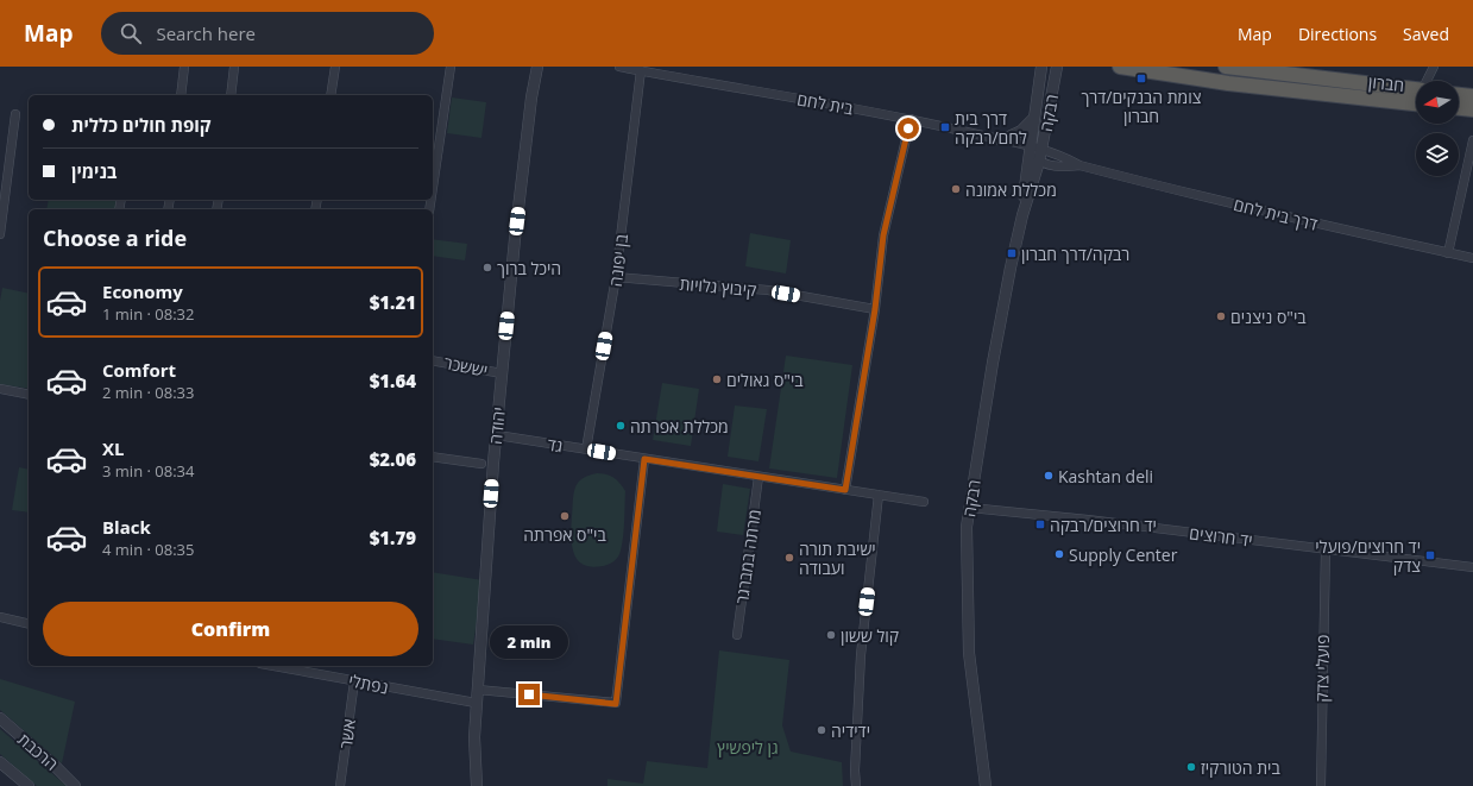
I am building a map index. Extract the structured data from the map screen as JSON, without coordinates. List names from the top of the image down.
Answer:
{
  "streets": {
    "highway": ["חברון"],
    "street": [
      "בית לחם",
      "רבקה",
      "דרך בית לחם",
      "בן יפונה",
      "קיבוץ גלויות",
      "יששכר",
      "יהודה",
      "גד",
      "יד חרוצים",
      "מרתה במברגר",
      "פועלי צדק",
      "נפתלי",
      "אשר",
      "הרכבת"
    ]
  },
  "crossings": [
    ["בית לחם", "רבקה"],
    ["בית לחם", "דרך בית לחם"],
    ["בית לחם", "בן יפונה"],
    ["רבקה", "דרך בית לחם"],
    ["רבקה", "יד חרוצים"],
    ["בן יפונה", "קיבוץ גלויות"],
    ["בן יפונה", "גד"],
    ["יששכר", "יהודה"],
    ["יהודה", "גד"],
    ["יהודה", "נפתלי"],
    ["גד", "מרתה במברגר"],
    ["יד חרוצים", "פועלי צדק"],
    ["נפתלי", "אשר"]
  ],
  "parks": ["גן ליפשיץ"],
  "places": {
    "transit": [
      "צומת הבנקים/דרך חברון",
      "דרך בית לחם/רבקה",
      "רבקה/דרך חברון",
      "יד חרוצים/רבקה",
      "יד חרוצים/פועלי צדק"
    ],
    "other": [
      "מכללת אמונה",
      "היכל ברוך",
      "בי\"ס ניצנים",
      "בי\"ס גאולים",
      "מכללת אפרתה",
      "Kashtan deli",
      "בי\"ס אפרתה",
      "Supply Center",
      "ישיבת תורה ועבודה",
      "קול ששון",
      "ידידיה",
      "בית הטורקיז"
    ]
  },
  "north": "left",
  "page": {
    "header": "Map",
    "search": "Search here",
    "nav": ["Map", "Directions", "Saved"],
    "banner": ["קופת חולים כללית", "בנימין"],
    "heading": "Choose a ride",
    "list": [
      {
        "name": "Economy",
        "note": "1 min · 08:32",
        "value": "$1.21"
      },
      {
        "name": "Comfort",
        "note": "2 min · 08:33",
        "value": "$1.64"
      },
      {
        "name": "XL",
        "note": "3 min · 08:34",
        "value": "$2.06"
      },
      {
        "name": "Black",
        "note": "4 min · 08:35",
        "value": "$1.79"
      }
    ],
    "buttons": "Confirm",
    "bubble": "2 min"
  }
}
